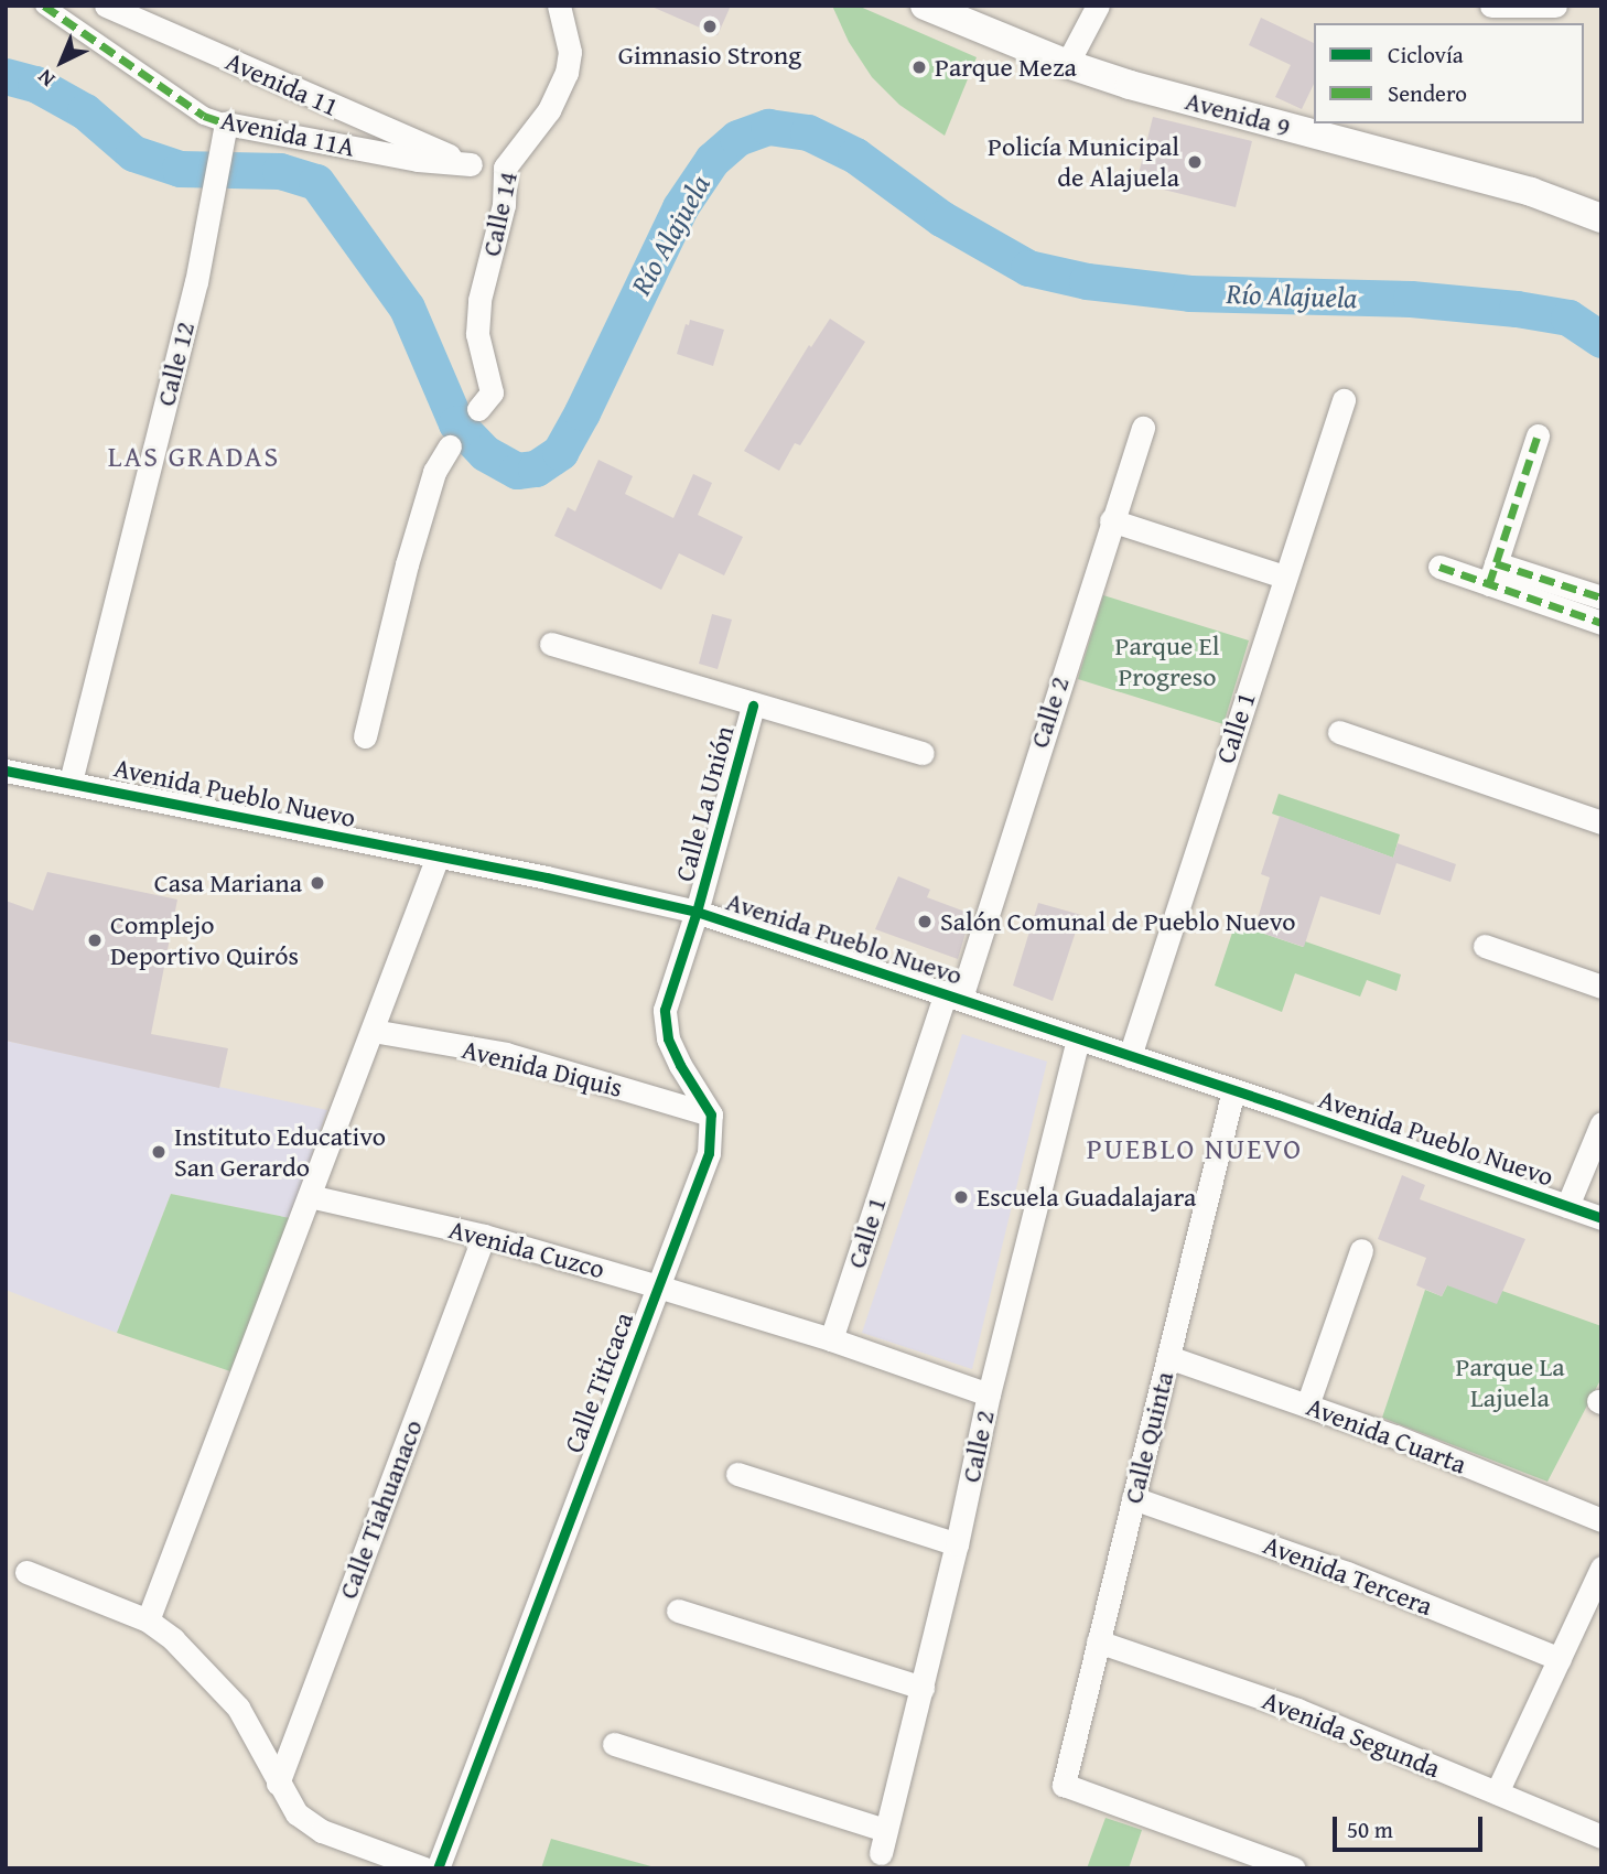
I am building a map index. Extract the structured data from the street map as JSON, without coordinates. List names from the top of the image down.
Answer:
{
  "streets": {
    "street": [
      "Avenida 11",
      "Avenida 9",
      "Avenida 11A",
      "Calle 14",
      "Calle 12",
      "Calle 2",
      "Calle 1",
      "Avenida Pueblo Nuevo",
      "Calle La Unión",
      "Avenida Diquis",
      "Avenida Cuzco",
      "Calle Titicaca",
      "Avenida Cuarta",
      "Calle Quinta",
      "Calle Tiahuanaco",
      "Avenida Tercera",
      "Avenida Segunda"
    ]
  },
  "crossings": [
    ["Avenida 11", "Avenida 11A"],
    ["Avenida 11", "Calle 14"],
    ["Avenida 11A", "Calle 12"],
    ["Calle 12", "Avenida Pueblo Nuevo"],
    ["Calle 2", "Calle 1"],
    ["Calle 2", "Avenida Pueblo Nuevo"],
    ["Calle 2", "Avenida Cuzco"],
    ["Calle 1", "Avenida Pueblo Nuevo"],
    ["Calle 1", "Avenida Cuzco"],
    ["Avenida Pueblo Nuevo", "Calle La Unión"],
    ["Avenida Pueblo Nuevo", "Calle Quinta"],
    ["Avenida Diquis", "Calle Titicaca"],
    ["Avenida Cuzco", "Calle Titicaca"],
    ["Avenida Cuzco", "Calle Tiahuanaco"],
    ["Avenida Cuarta", "Calle Quinta"],
    ["Calle Quinta", "Avenida Tercera"],
    ["Calle Quinta", "Avenida Segunda"]
  ],
  "districts": ["LAS GRADAS", "PUEBLO NUEVO"],
  "water": ["Río Alajuela"],
  "parks": ["Parque El Progreso", "Parque La Lajuela"],
  "places": [
    "Gimnasio Strong",
    "Parque Meza",
    "Policía Municipal de Alajuela",
    "Casa Mariana",
    "Salón Comunal de Pueblo Nuevo",
    "Complejo Deportivo Quirós",
    "Instituto Educativo San Gerardo",
    "Escuela Guadalajara"
  ],
  "legend": ["Ciclovía", "Sendero"],
  "scale_bar": "50 m",
  "north": "bottom left"
}
